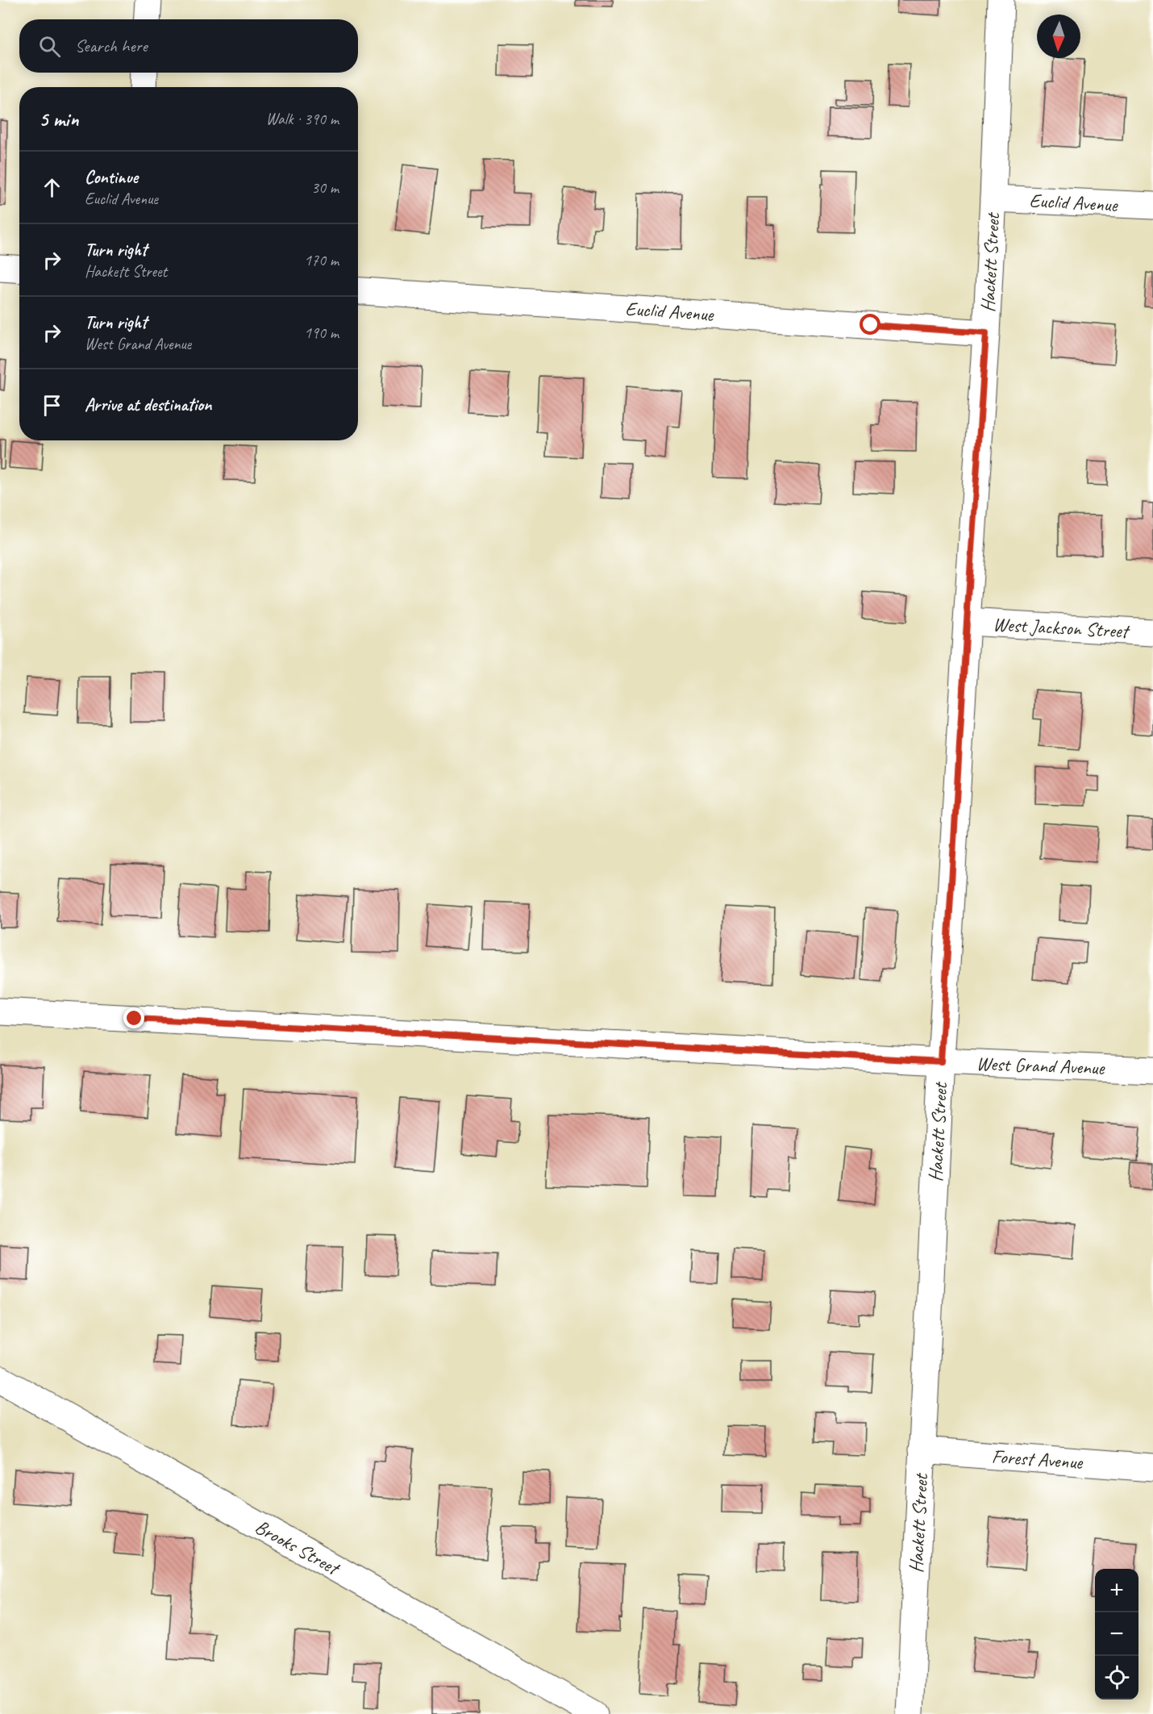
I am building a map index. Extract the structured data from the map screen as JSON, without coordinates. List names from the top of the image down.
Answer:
{
  "streets": {
    "street": [
      "Euclid Avenue",
      "Hackett Street",
      "West Jackson Street",
      "West Grand Avenue",
      "Forest Avenue",
      "Brooks Street"
    ]
  },
  "crossings": [
    ["Euclid Avenue", "Hackett Street"],
    ["Hackett Street", "West Jackson Street"],
    ["Hackett Street", "West Grand Avenue"],
    ["Hackett Street", "Forest Avenue"]
  ],
  "north": "bottom",
  "page": {
    "search": "Search here",
    "heading": ["5 min", "Walk · 390 m"],
    "list": [
      ["Continue", "Euclid Avenue", "30 m"],
      ["Turn right", "Hackett Street", "170 m"],
      ["Turn right", "West Grand Avenue", "190 m"],
      "Arrive at destination"
    ],
    "map_buttons": ["+", "−"]
  }
}
